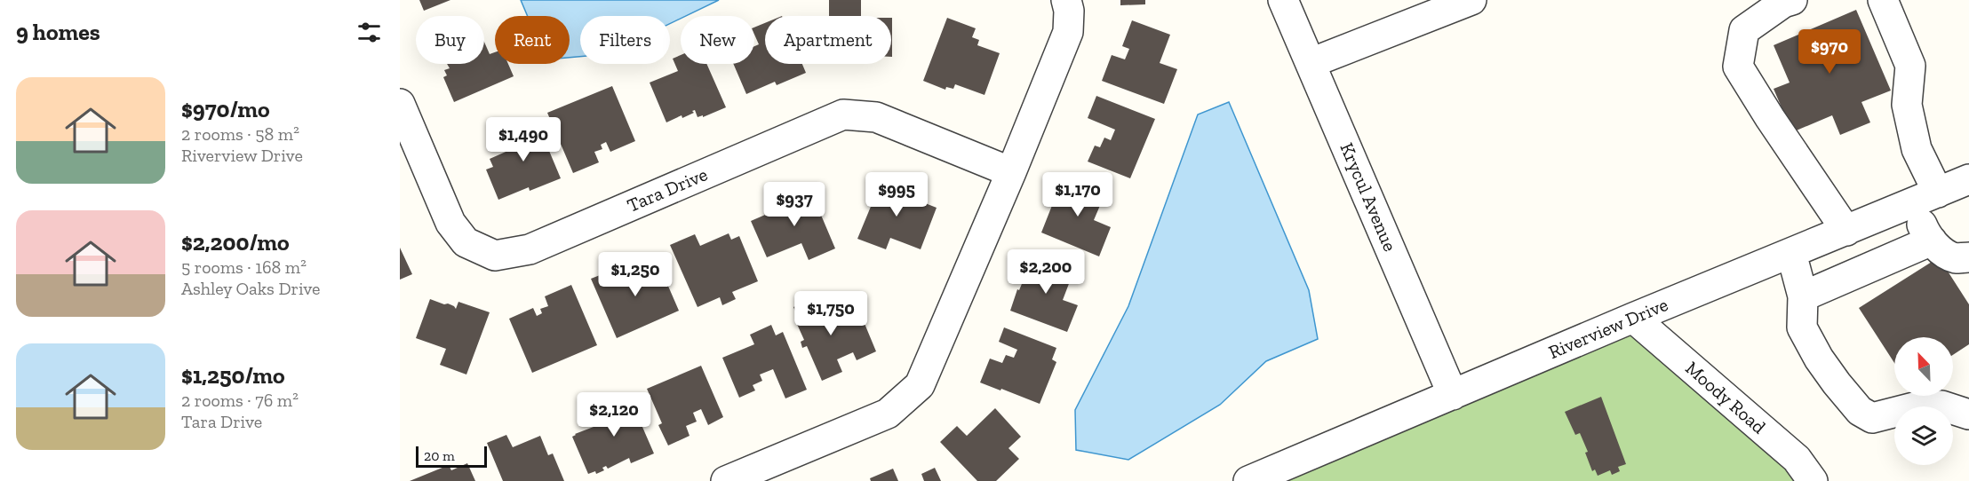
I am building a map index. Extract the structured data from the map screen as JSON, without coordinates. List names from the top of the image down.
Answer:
{
  "streets": {
    "street": [
      "Tara Drive",
      "Krycul Avenue",
      "Riverview Drive",
      "Moody Road"
    ]
  },
  "crossings": [
    ["Krycul Avenue", "Riverview Drive"],
    ["Riverview Drive", "Moody Road"]
  ],
  "scale_bar": "20 m",
  "north": "top left",
  "page": {
    "heading": "9 homes",
    "chip": [
      "Buy",
      "Rent",
      "Filters",
      "New",
      "Apartment"
    ],
    "price": [
      "$970",
      "$1,490",
      "$995",
      "$1,170",
      "$937",
      "$2,200",
      "$1,250",
      "$1,750",
      "$2,120"
    ],
    "list": [
      {
        "name": "$970/mo",
        "note": "2 rooms · 58 m² · Riverview Drive"
      },
      {
        "name": "$2,200/mo",
        "note": "5 rooms · 168 m² · Ashley Oaks Drive"
      },
      {
        "name": "$1,250/mo",
        "note": "2 rooms · 76 m² · Tara Drive"
      }
    ],
    "scale": "20 m"
  }
}
